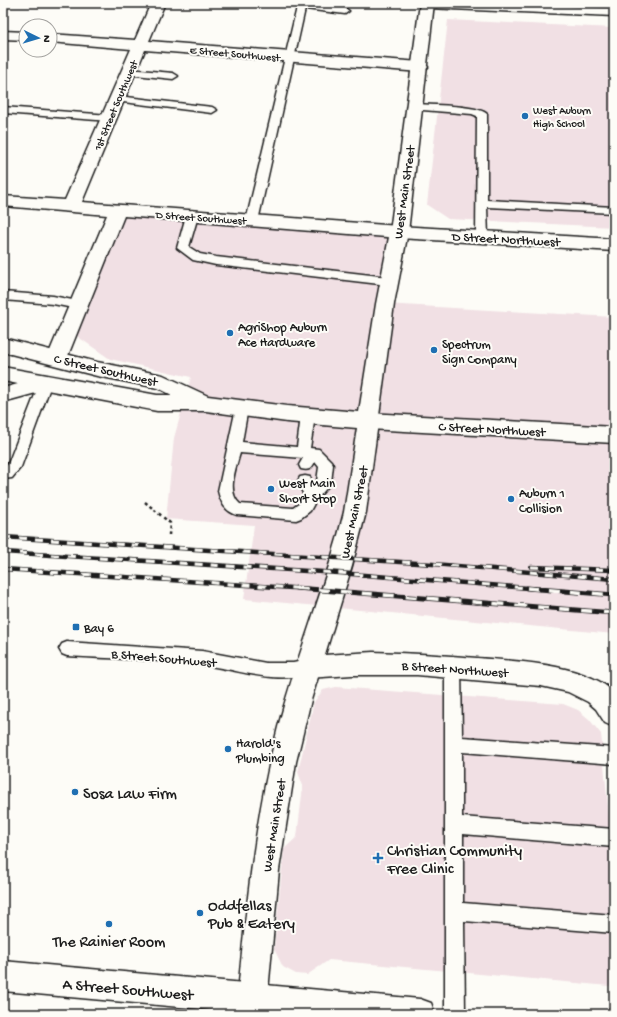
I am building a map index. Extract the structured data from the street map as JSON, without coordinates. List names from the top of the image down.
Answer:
{
  "streets": {
    "street": [
      "E Street Southwest",
      "1st Street Southwest",
      "West Main Street",
      "D Street Southwest",
      "D Street Northwest",
      "C Street Southwest",
      "C Street Northwest",
      "B Street Northwest",
      "A Street Southwest"
    ],
    "lane": ["B Street Southwest"]
  },
  "crossings": [
    ["E Street Southwest", "1st Street Southwest"],
    ["E Street Southwest", "West Main Street"],
    ["1st Street Southwest", "D Street Southwest"],
    ["West Main Street", "D Street Southwest"],
    ["West Main Street", "D Street Northwest"],
    ["West Main Street", "C Street Southwest"],
    ["West Main Street", "C Street Northwest"],
    ["West Main Street", "B Street Southwest"],
    ["West Main Street", "B Street Northwest"],
    ["West Main Street", "A Street Southwest"],
    ["D Street Southwest", "D Street Northwest"],
    ["C Street Southwest", "C Street Northwest"],
    ["B Street Southwest", "B Street Northwest"]
  ],
  "places": {
    "other": [
      "West Auburn High School",
      "AgriShop Auburn Ace Hardware",
      "Spectrum Sign Company",
      "West Main Short Stop",
      "Auburn 1 Collision",
      "Harold's Plumbing",
      "Sosa Law Firm",
      "Oddfellas Pub & Eatery",
      "The Rainier Room"
    ],
    "transit": ["Bay 6"],
    "health": ["Christian Community Free Clinic"]
  },
  "north": "right"
}
